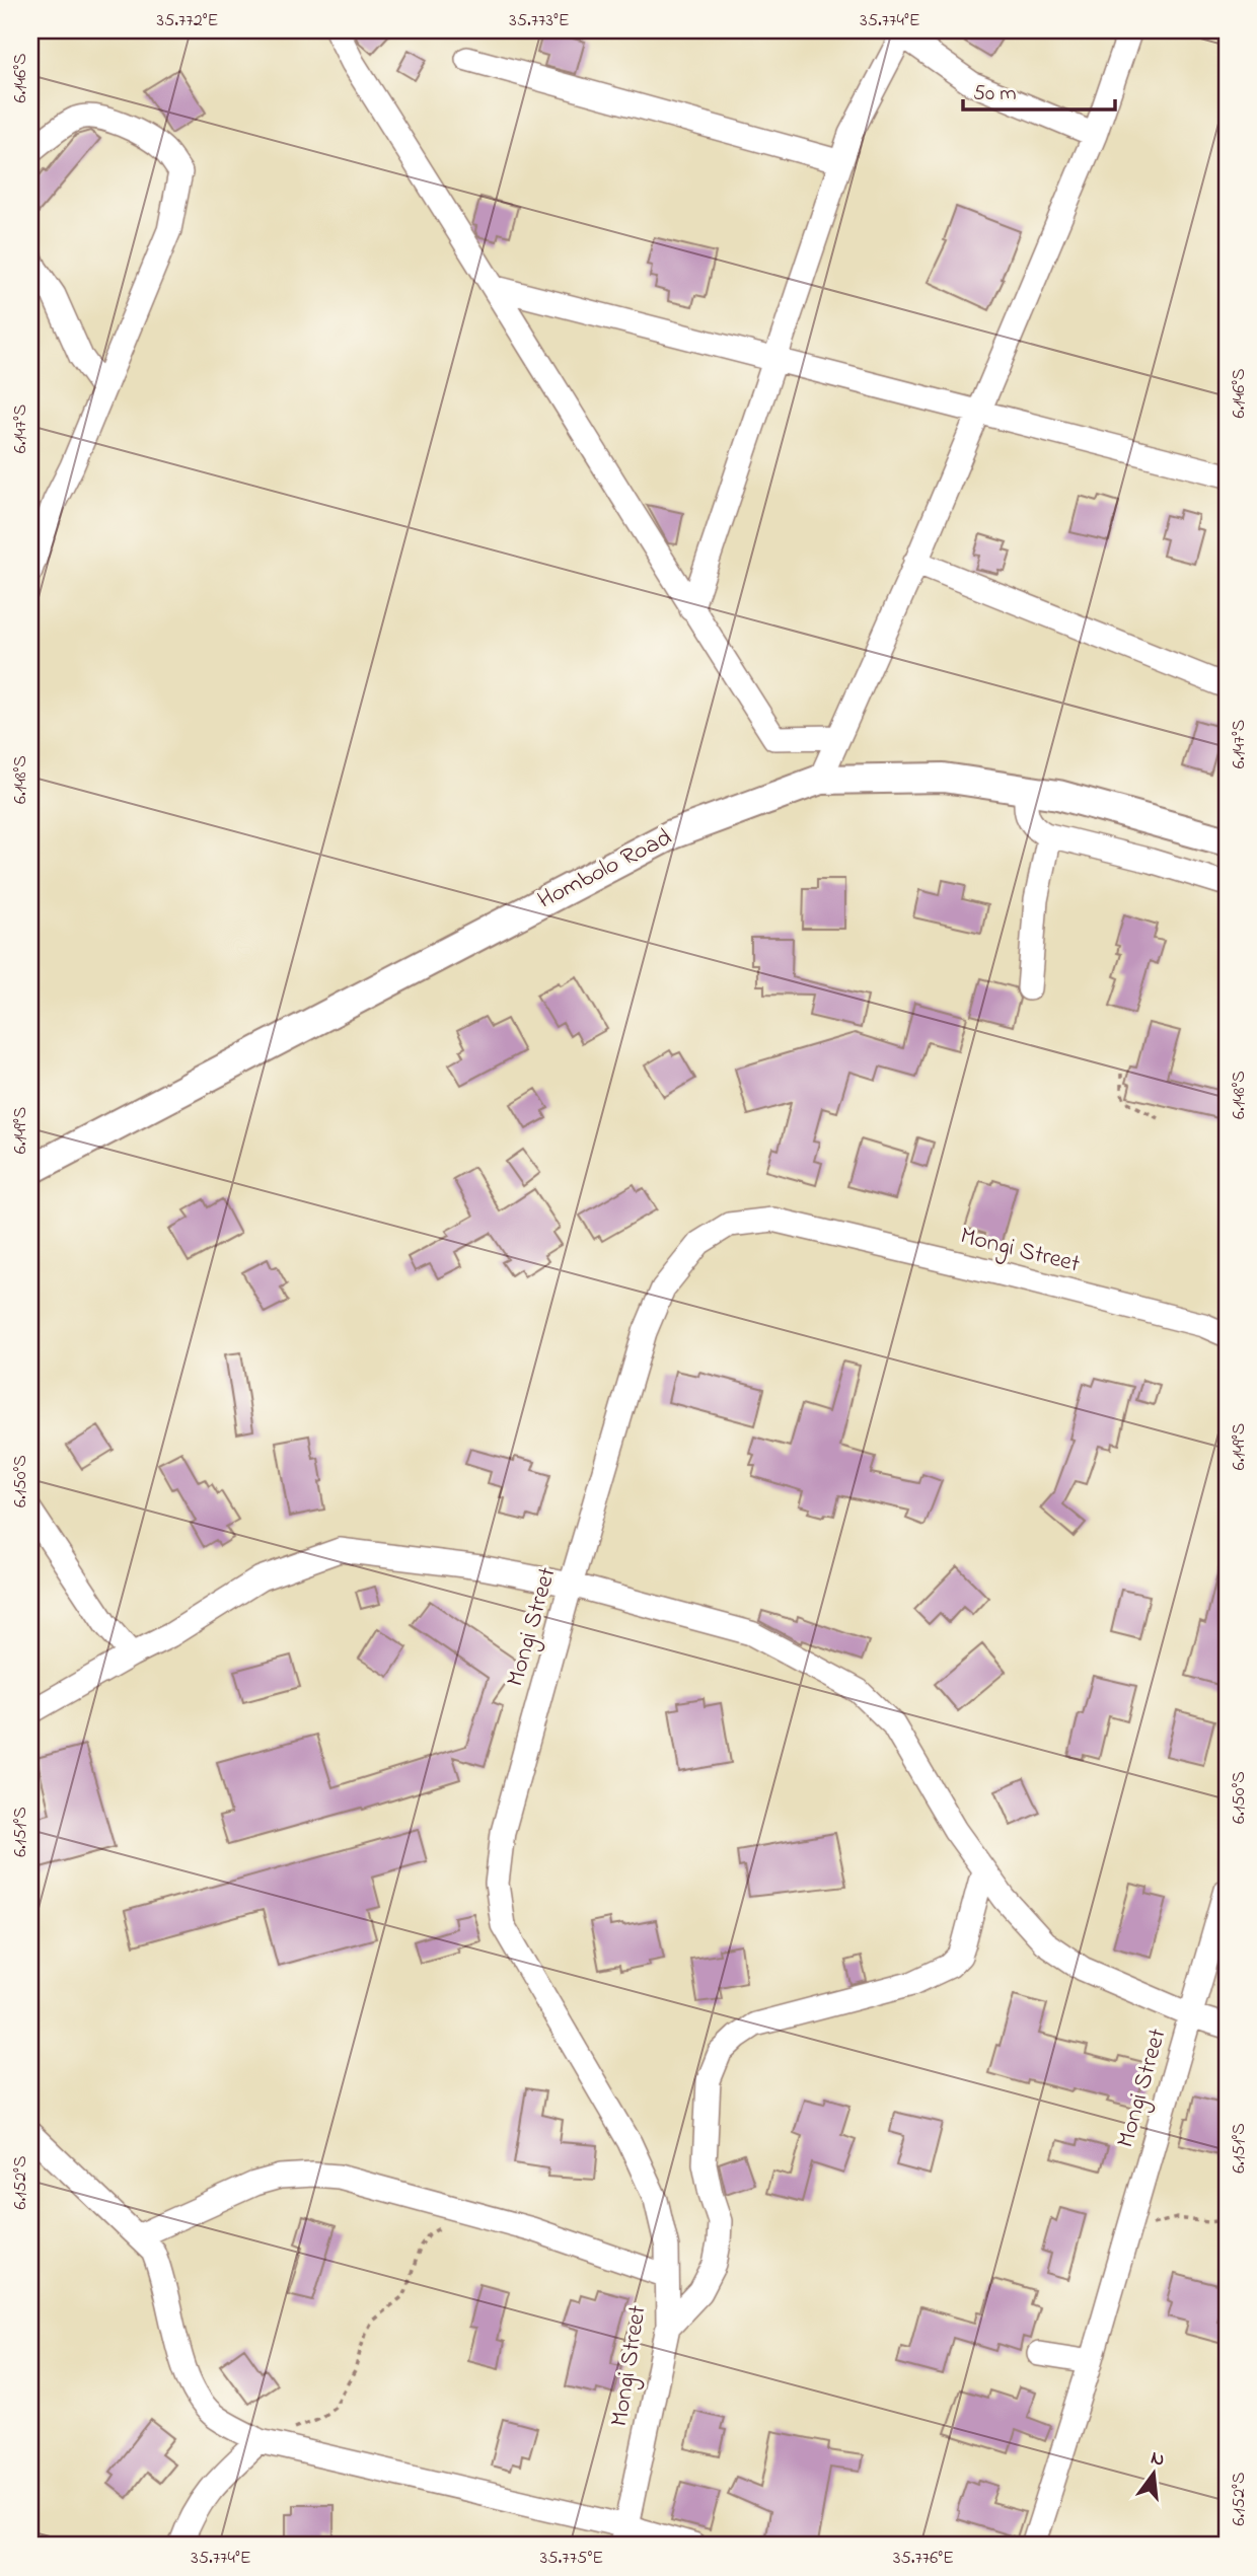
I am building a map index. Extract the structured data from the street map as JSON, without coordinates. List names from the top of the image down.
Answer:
{
  "streets": {
    "street": ["Hombolo Road", "Mongi Street"]
  },
  "scale_bar": "50 m",
  "north": "top",
  "coordinates": [
    "35.772°E",
    "35.773°E",
    "35.774°E",
    "6.146°S",
    "6.147°S",
    "6.148°S",
    "6.149°S",
    "6.150°S",
    "6.151°S",
    "6.152°S",
    "35.775°E",
    "35.776°E"
  ]
}
